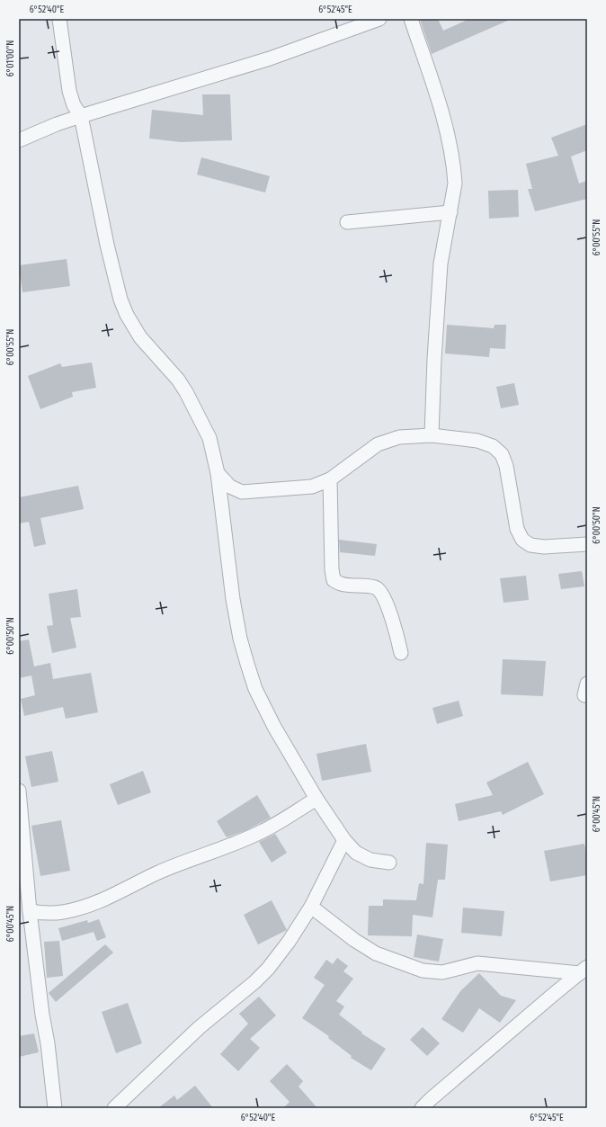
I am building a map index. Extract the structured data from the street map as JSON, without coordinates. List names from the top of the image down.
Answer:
{
  "coordinates": [
    "6°52'40\"E",
    "6°52'45\"E",
    "6°01'00\"N",
    "6°00'55\"N",
    "6°00'50\"N",
    "6°00'45\"N"
  ]
}
